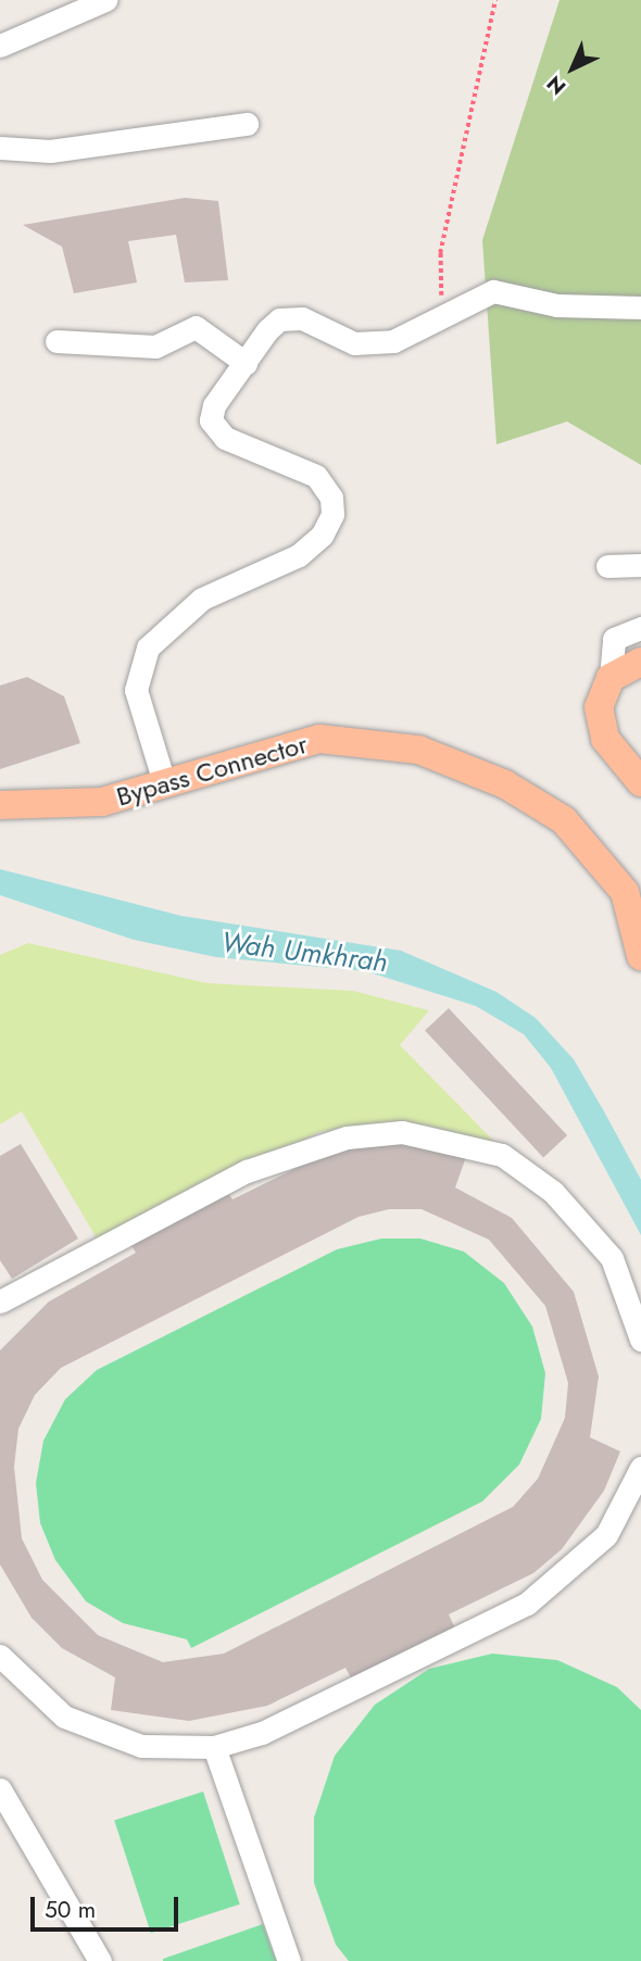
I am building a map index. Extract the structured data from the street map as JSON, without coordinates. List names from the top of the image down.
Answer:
{
  "streets": {
    "main road": ["Bypass Connector"]
  },
  "water": ["Wah Umkhrah"],
  "scale_bar": "50 m",
  "north": "bottom left"
}
